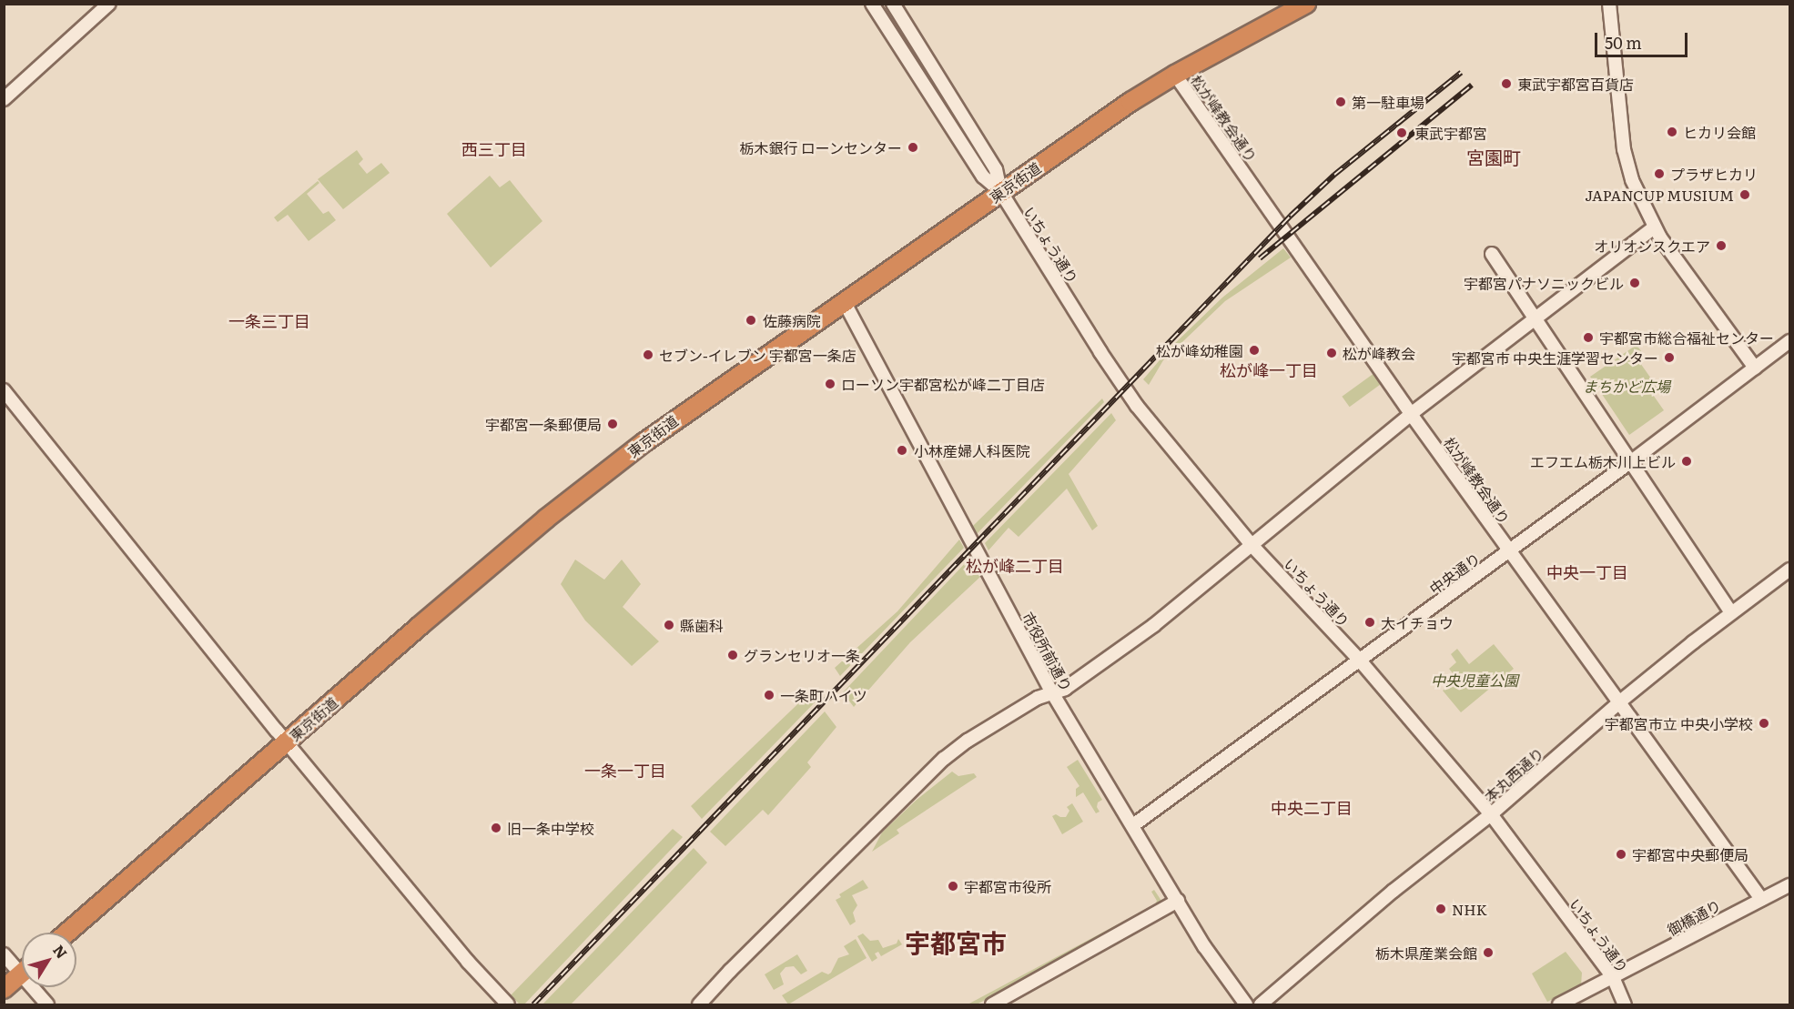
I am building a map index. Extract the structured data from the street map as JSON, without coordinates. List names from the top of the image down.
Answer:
{
  "streets": {
    "highway": ["東京街道"],
    "street": [
      "松が峰教会通り",
      "いちょう通り",
      "中央通り",
      "市役所前通り",
      "本丸西通り",
      "御橋通り"
    ]
  },
  "crossings": [
    ["松が峰教会通り", "東京街道"],
    ["松が峰教会通り", "中央通り"],
    ["松が峰教会通り", "本丸西通り"],
    ["松が峰教会通り", "御橋通り"],
    ["東京街道", "いちょう通り"],
    ["東京街道", "市役所前通り"],
    ["いちょう通り", "中央通り"],
    ["いちょう通り", "本丸西通り"],
    ["いちょう通り", "御橋通り"],
    ["中央通り", "市役所前通り"]
  ],
  "districts": [
    "西三丁目",
    "宮園町",
    "一条三丁目",
    "松が峰一丁目",
    "松が峰二丁目",
    "中央一丁目",
    "一条一丁目",
    "中央二丁目",
    "宇都宮市"
  ],
  "parks": ["まちかど広場", "中央児童公園"],
  "places": [
    "東武宇都宮百貨店",
    "第一駐車場",
    "ヒカリ会館",
    "東武宇都宮",
    "栃木銀行 ローンセンター",
    "プラザヒカリ",
    "JAPANCUP MUSIUM",
    "オリオンスクエア",
    "宇都宮パナソニックビル",
    "佐藤病院",
    "宇都宮市総合福祉センター",
    "松が峰幼稚園",
    "松が峰教会",
    "セブン-イレブン 宇都宮一条店",
    "宇都宮市 中央生涯学習センター",
    "ローソン宇都宮松が峰二丁目店",
    "宇都宮一条郵便局",
    "小林産婦人科医院",
    "エフエム栃木川上ビル",
    "大イチョウ",
    "縣歯科",
    "グランセリオ一条",
    "一条町ハイツ",
    "宇都宮市立 中央小学校",
    "旧一条中学校",
    "宇都宮中央郵便局",
    "宇都宮市役所",
    "NHK",
    "栃木県産業会館"
  ],
  "scale_bar": "50 m",
  "north": "top right"
}
